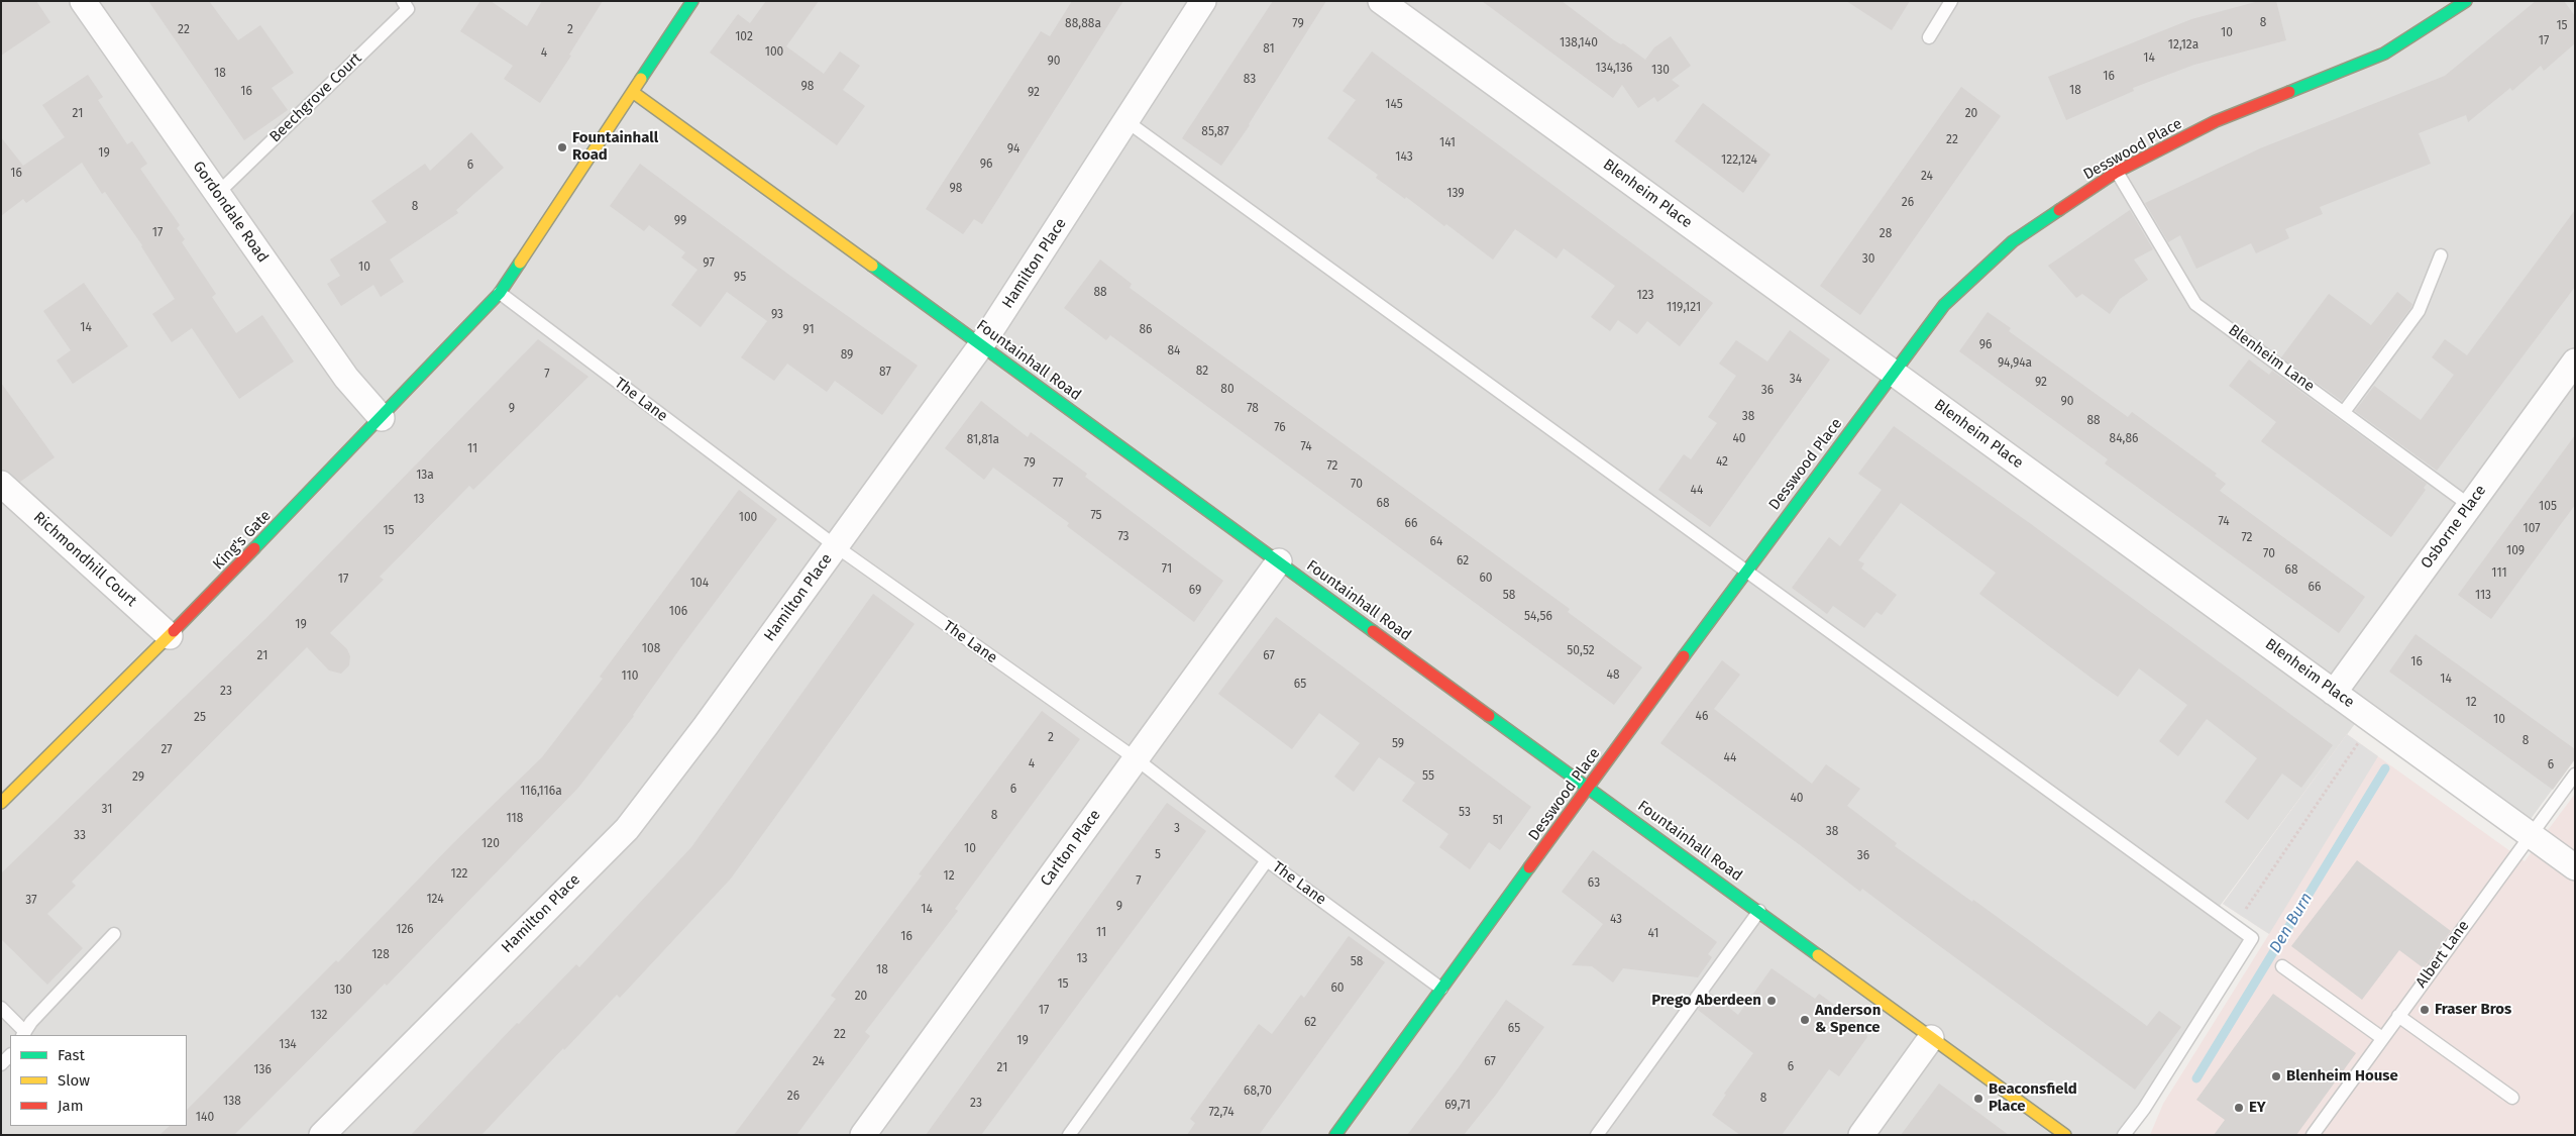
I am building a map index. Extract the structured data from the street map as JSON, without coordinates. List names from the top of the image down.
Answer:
{
  "streets": {
    "street": [
      "Desswood Place",
      "Blenheim Place",
      "Gordondale Road",
      "Hamilton Place",
      "Fountainhall Road",
      "Osborne Place",
      "King's Gate",
      "Richmondhill Court",
      "Carlton Place"
    ],
    "lane": [
      "Beechgrove Court",
      "Blenheim Lane",
      "The Lane",
      "Albert Lane"
    ]
  },
  "crossings": [
    ["Beechgrove Court", "Gordondale Road"],
    ["Desswood Place", "Blenheim Place"],
    ["Desswood Place", "Blenheim Lane"],
    ["Desswood Place", "Fountainhall Road"],
    ["Desswood Place", "The Lane"],
    ["Blenheim Place", "Osborne Place"],
    ["Blenheim Place", "Albert Lane"],
    ["Gordondale Road", "King's Gate"],
    ["Hamilton Place", "Fountainhall Road"],
    ["Hamilton Place", "The Lane"],
    ["Blenheim Lane", "Osborne Place"],
    ["Fountainhall Road", "King's Gate"],
    ["Fountainhall Road", "Carlton Place"],
    ["The Lane", "King's Gate"],
    ["The Lane", "Carlton Place"],
    ["King's Gate", "Richmondhill Court"]
  ],
  "water": ["Den Burn"],
  "places": [
    "Fountainhall Road",
    "Prego Aberdeen",
    "Fraser Bros",
    "Anderson & Spence",
    "Blenheim House",
    "Beaconsfield Place",
    "EY"
  ],
  "house_numbers": [
    "8",
    "88,88a",
    "79",
    "15",
    "22",
    "2",
    "10",
    "102",
    "17",
    "138,140",
    "12,12a",
    "81",
    "100",
    "4",
    "14",
    "90",
    "134,136",
    "130",
    "18",
    "16",
    "83",
    "98",
    "18",
    "16",
    "92",
    "145",
    "21",
    "20",
    "85,87",
    "22",
    "141",
    "94",
    "19",
    "143",
    "122,124",
    "96",
    "6",
    "16",
    "24",
    "98",
    "139",
    "26",
    "8",
    "99",
    "17",
    "28",
    "30",
    "97",
    "10",
    "95",
    "88",
    "123",
    "119,121",
    "93",
    "14",
    "91",
    "86",
    "96",
    "84",
    "89",
    "94,94a",
    "82",
    "87",
    "7",
    "34",
    "92",
    "80",
    "36",
    "90",
    "9",
    "78",
    "38",
    "88",
    "76",
    "40",
    "84,86",
    "81,81a",
    "74",
    "11",
    "42",
    "79",
    "72",
    "13a",
    "77",
    "70",
    "44",
    "13",
    "68",
    "105",
    "75",
    "100",
    "74",
    "66",
    "107",
    "15",
    "73",
    "72",
    "64",
    "109",
    "70",
    "62",
    "71",
    "68",
    "111",
    "60",
    "17",
    "104",
    "66",
    "69",
    "58",
    "113",
    "106",
    "54,56",
    "19",
    "108",
    "50,52",
    "21",
    "67",
    "16",
    "48",
    "110",
    "14",
    "65",
    "23",
    "12",
    "46",
    "25",
    "10",
    "2",
    "8",
    "59",
    "27",
    "44",
    "4",
    "6",
    "55",
    "29",
    "6",
    "116,116a",
    "40",
    "31",
    "53",
    "8",
    "118",
    "51",
    "3",
    "38",
    "33",
    "120",
    "10",
    "5",
    "36",
    "122",
    "12",
    "7",
    "63",
    "124",
    "37",
    "9",
    "14",
    "43",
    "126",
    "11",
    "41",
    "16",
    "128",
    "13",
    "58",
    "18",
    "15",
    "60",
    "130",
    "20",
    "17",
    "132",
    "62",
    "65",
    "22",
    "19",
    "134",
    "24",
    "67",
    "6",
    "21",
    "136",
    "68,70",
    "26",
    "8",
    "138",
    "23",
    "69,71",
    "72,74",
    "140"
  ],
  "legend": ["Fast", "Slow", "Jam"]
}
